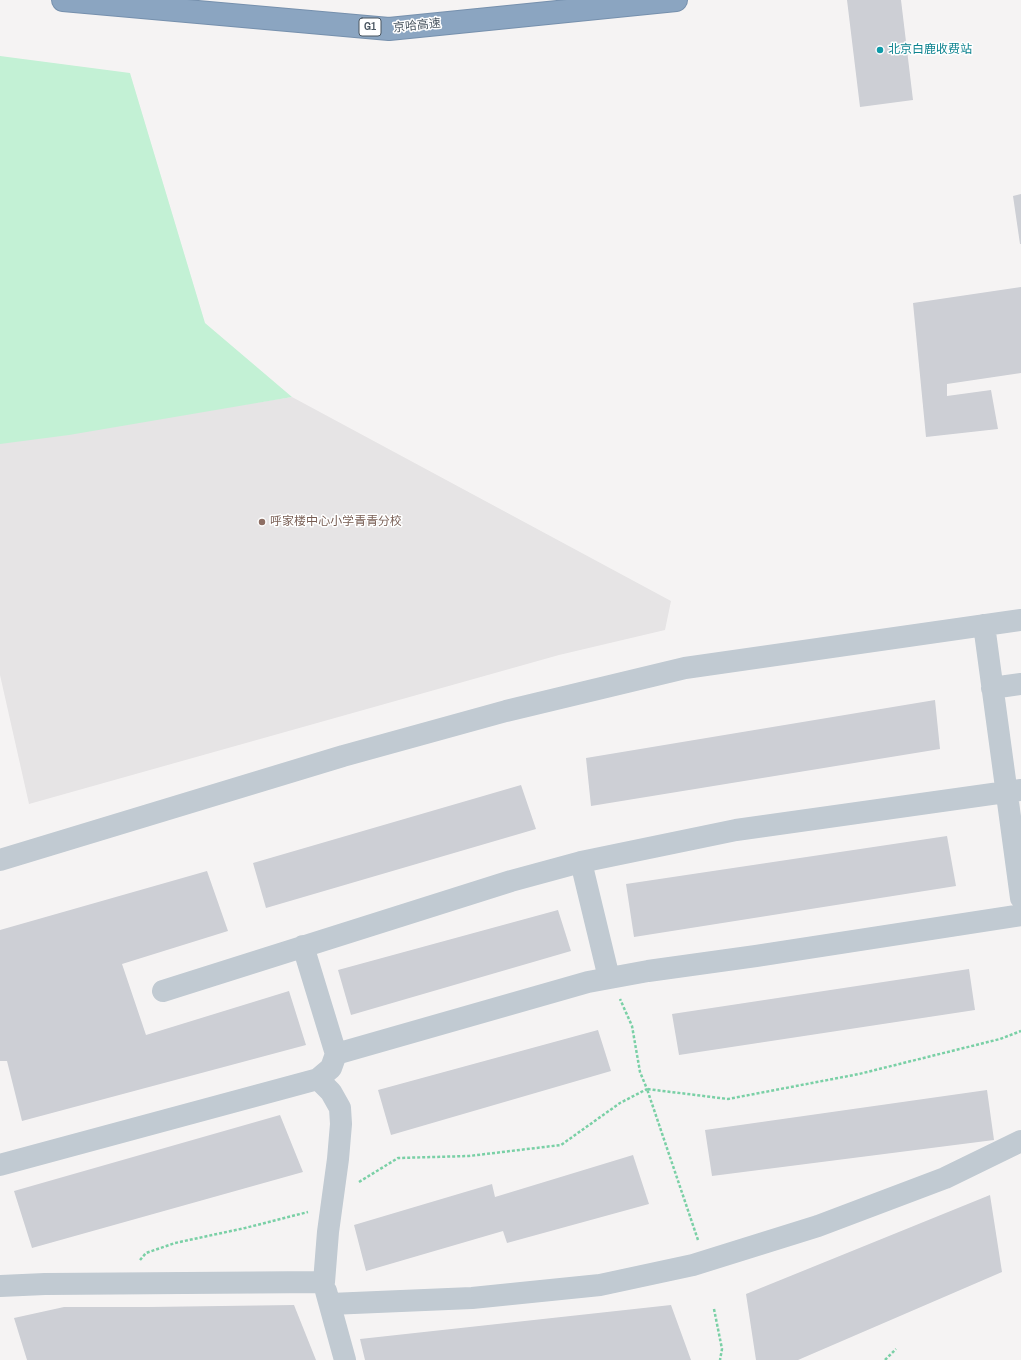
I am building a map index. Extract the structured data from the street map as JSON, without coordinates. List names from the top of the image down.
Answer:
{
  "streets": {
    "highway": ["京哈高速", "G1"]
  },
  "places": ["北京白鹿收费站", "呼家楼中心小学青青分校"]
}
